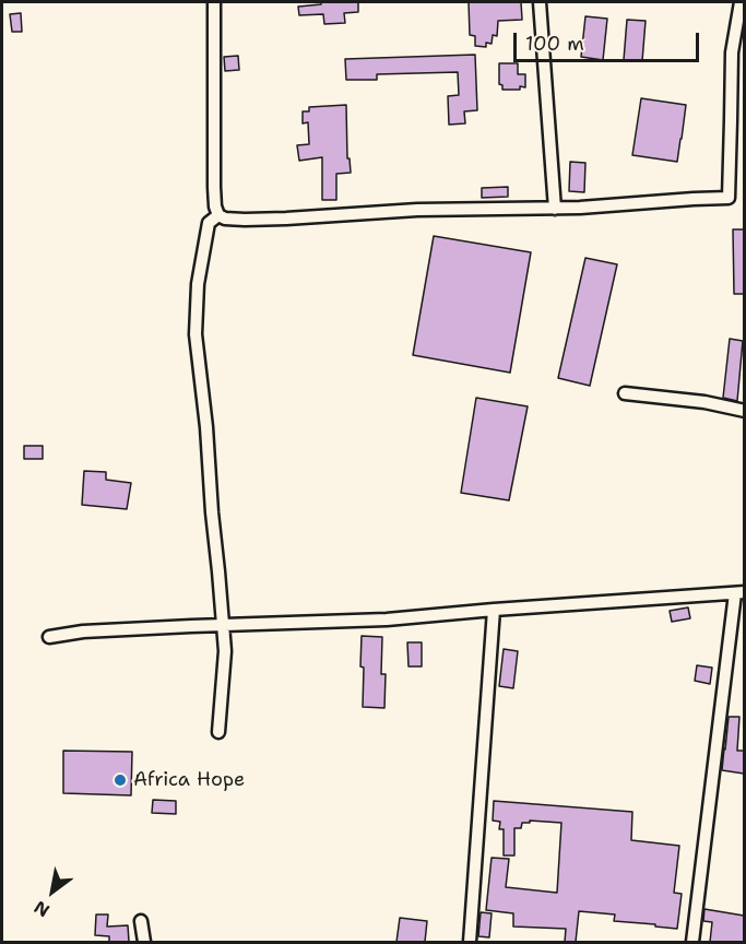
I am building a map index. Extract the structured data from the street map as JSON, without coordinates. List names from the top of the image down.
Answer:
{
  "places": ["Africa Hope"],
  "scale_bar": "100 m",
  "north": "bottom left"
}
